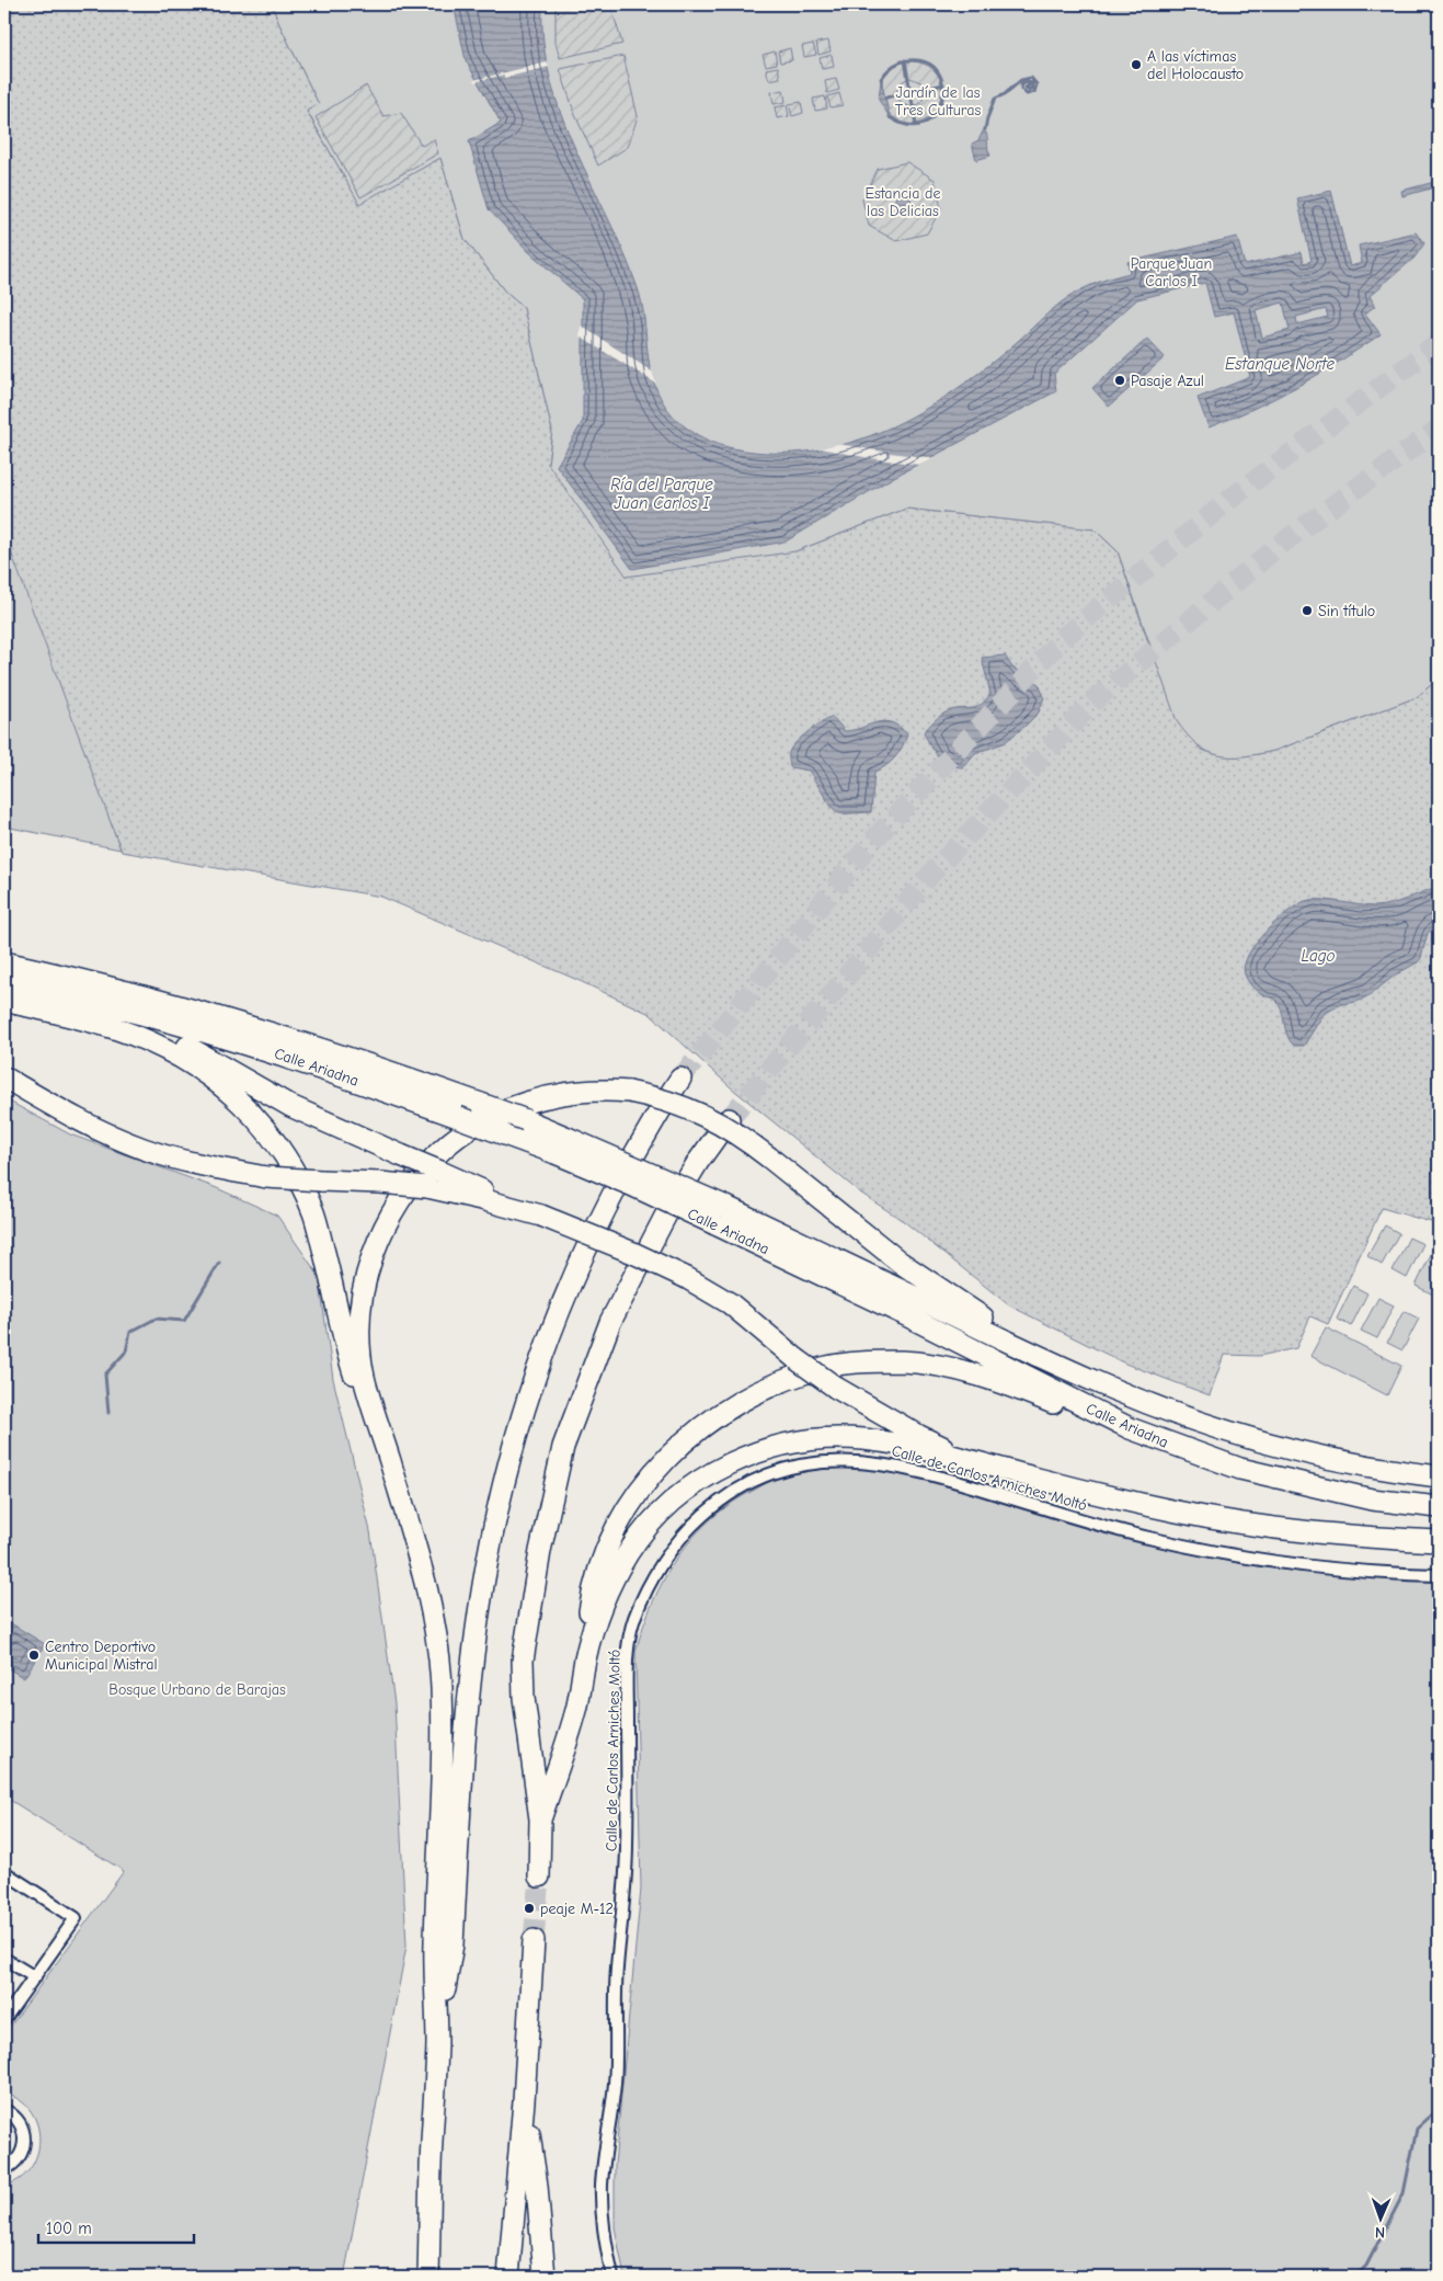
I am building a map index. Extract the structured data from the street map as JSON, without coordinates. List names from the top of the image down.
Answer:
{
  "streets": {
    "highway": ["Calle Ariadna"],
    "street": ["Calle de Carlos Arniches Moltó"]
  },
  "water": ["Estanque Norte", "Ría del Parque Juan Carlos I", "Lago"],
  "parks": [
    "Jardín de las Tres Culturas",
    "Estancia de las Delicias",
    "Parque Juan Carlos I",
    "Bosque Urbano de Barajas"
  ],
  "places": [
    "A las víctimas del Holocausto",
    "Pasaje Azul",
    "Sin título",
    "Centro Deportivo Municipal Mistral",
    "peaje M-12"
  ],
  "scale_bar": "100 m",
  "north": "bottom"
}
